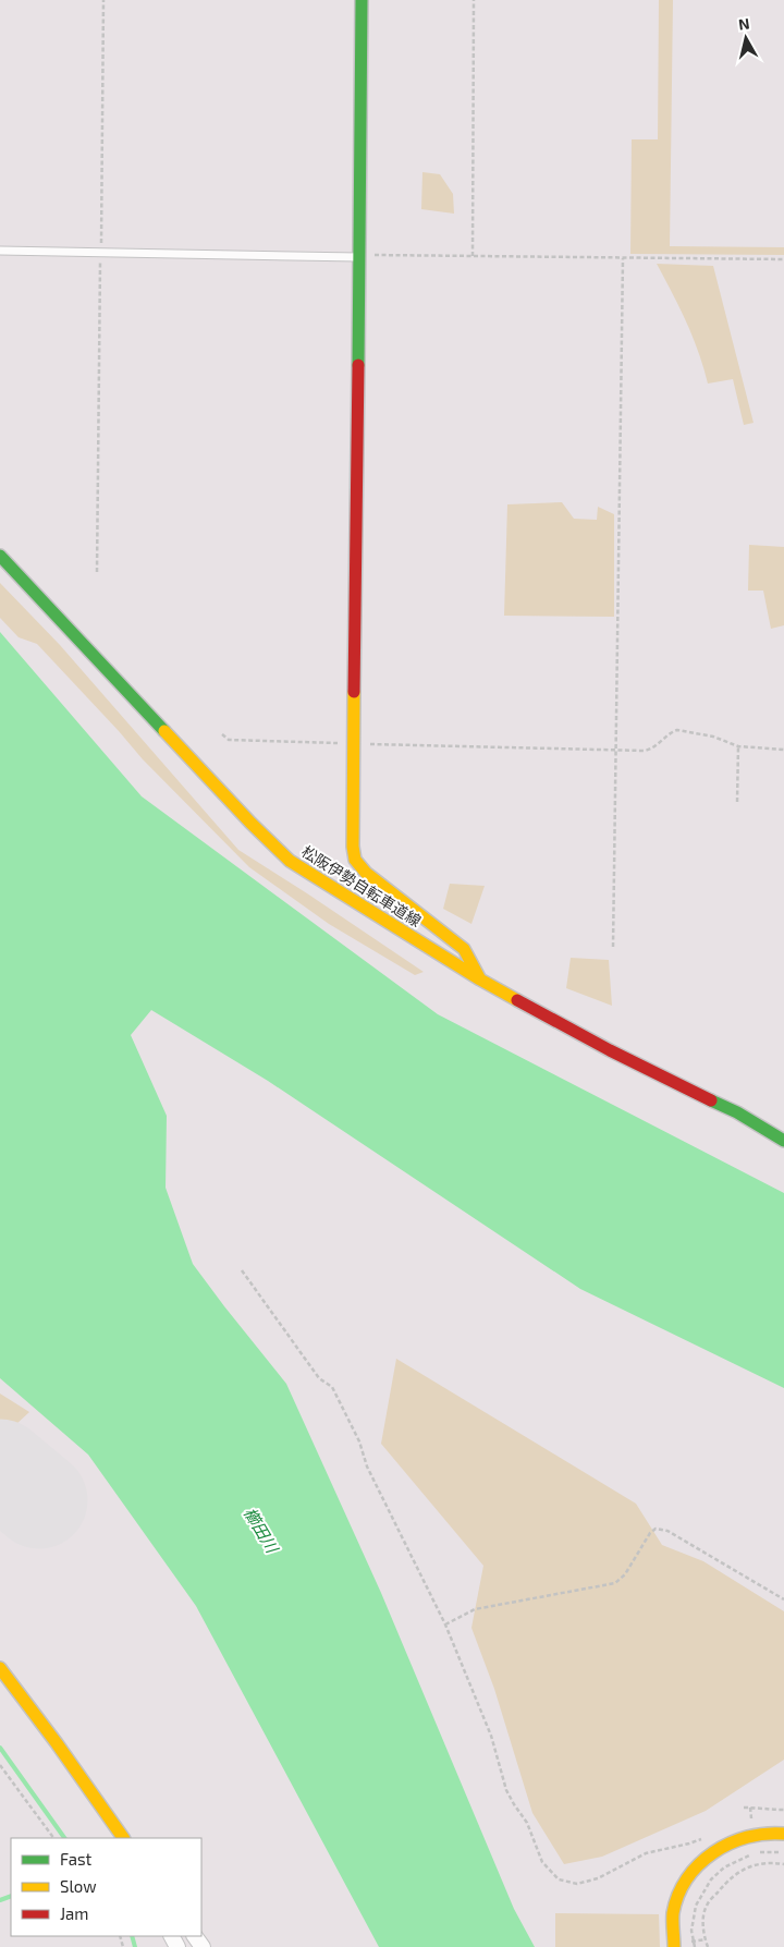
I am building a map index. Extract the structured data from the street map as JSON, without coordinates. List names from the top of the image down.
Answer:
{
  "streets": {
    "street": ["松阪伊勢自転車道線"]
  },
  "water": ["櫛田川"],
  "legend": ["Fast", "Slow", "Jam"],
  "north": "top"
}
